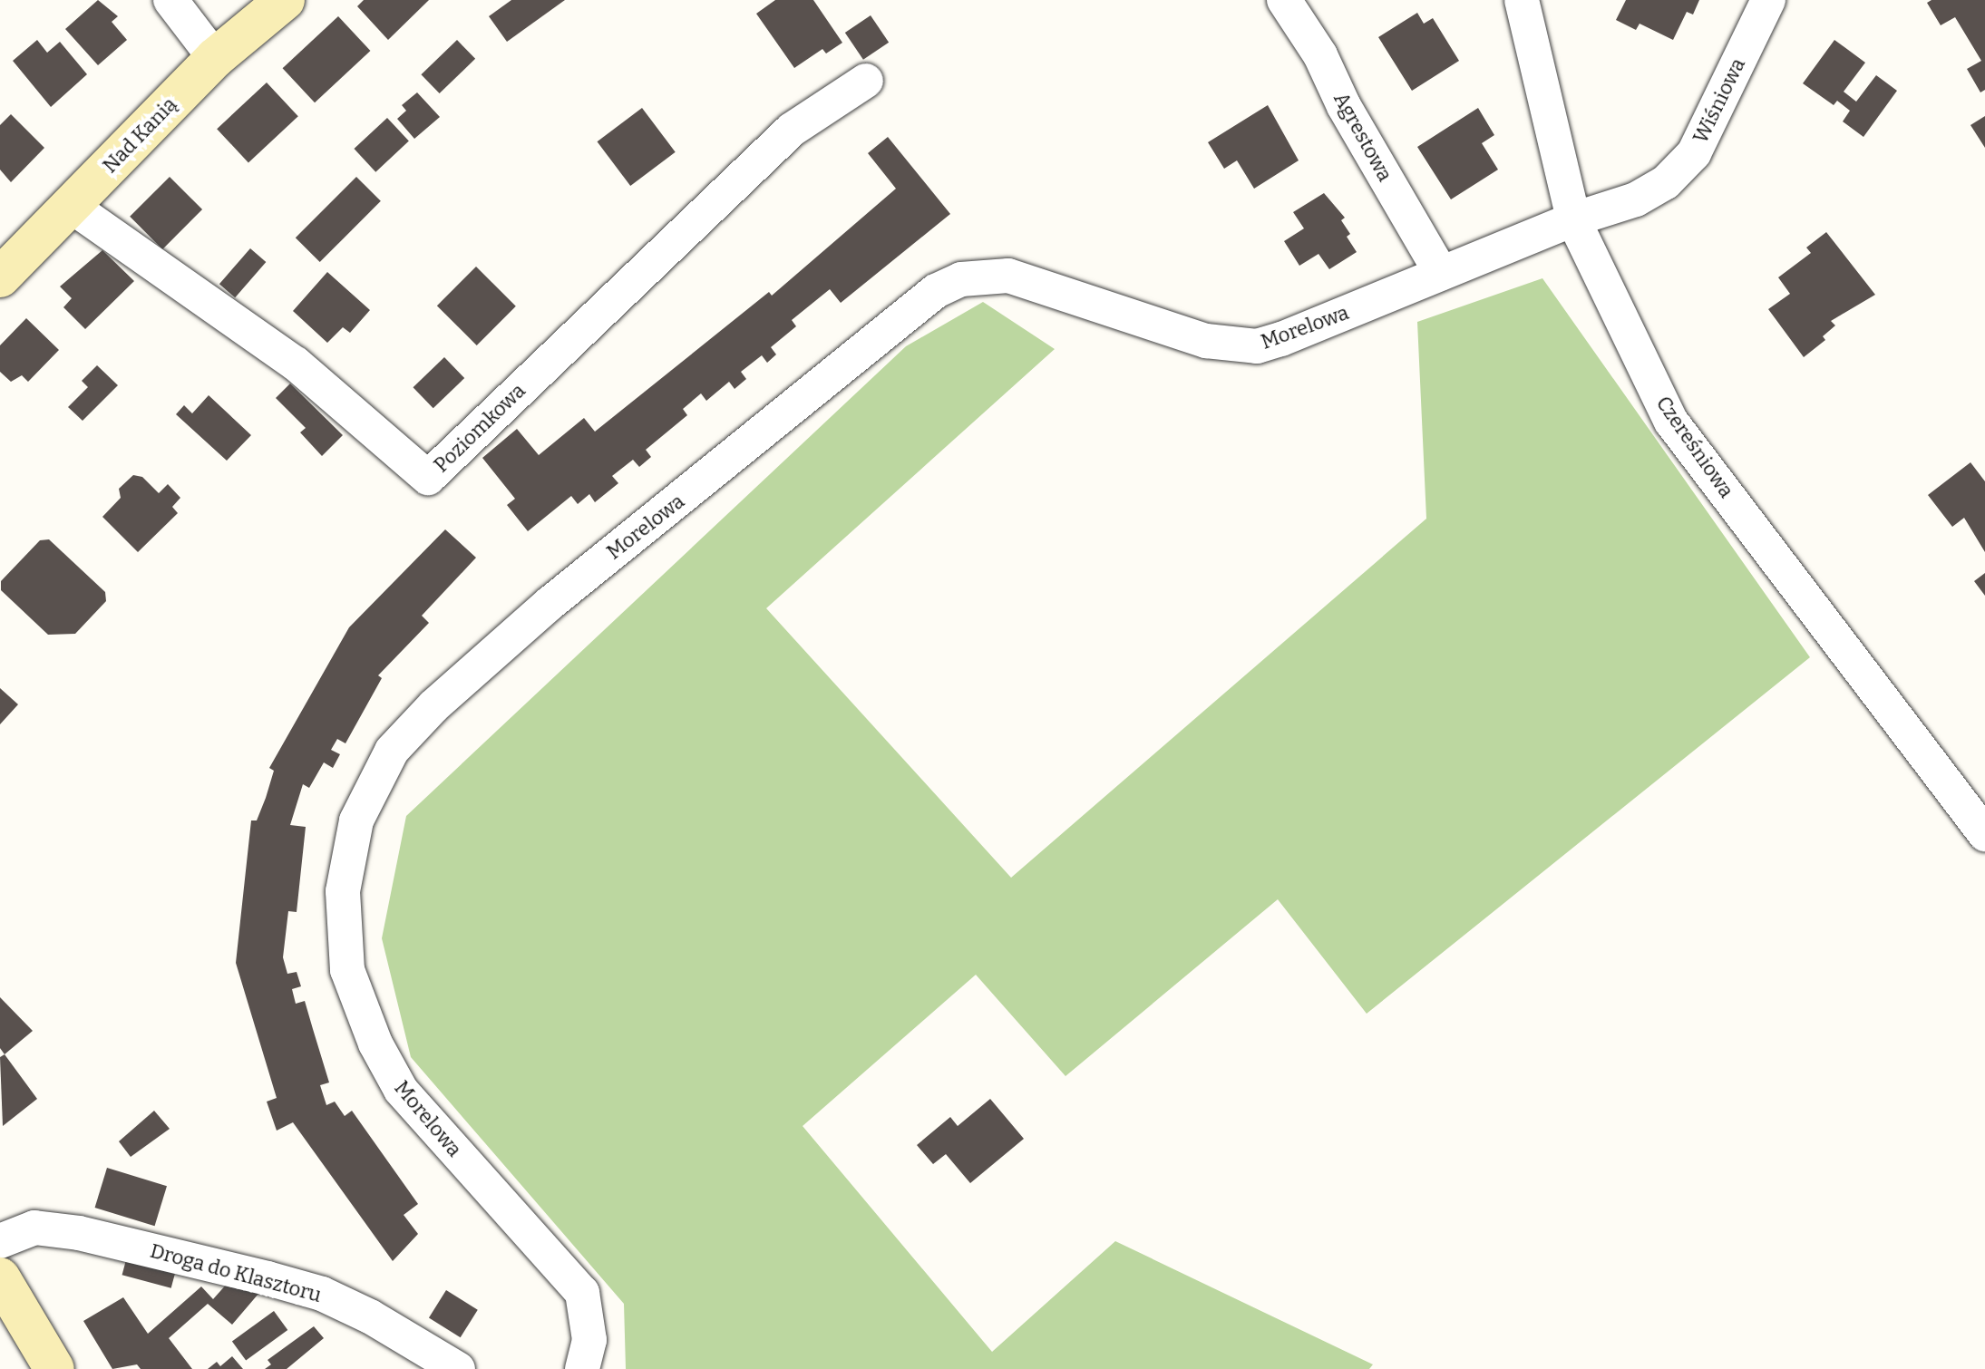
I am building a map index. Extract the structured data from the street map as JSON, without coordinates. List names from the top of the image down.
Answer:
{
  "streets": {
    "street": [
      "Wiśniowa",
      "Nad Kanią",
      "Agrestowa",
      "Morelowa",
      "Poziomkowa",
      "Czereśniowa",
      "Droga do Klasztoru"
    ]
  },
  "crossings": [
    ["Wiśniowa", "Morelowa"],
    ["Wiśniowa", "Czereśniowa"],
    ["Nad Kanią", "Poziomkowa"],
    ["Agrestowa", "Morelowa"],
    ["Morelowa", "Czereśniowa"]
  ]
}
